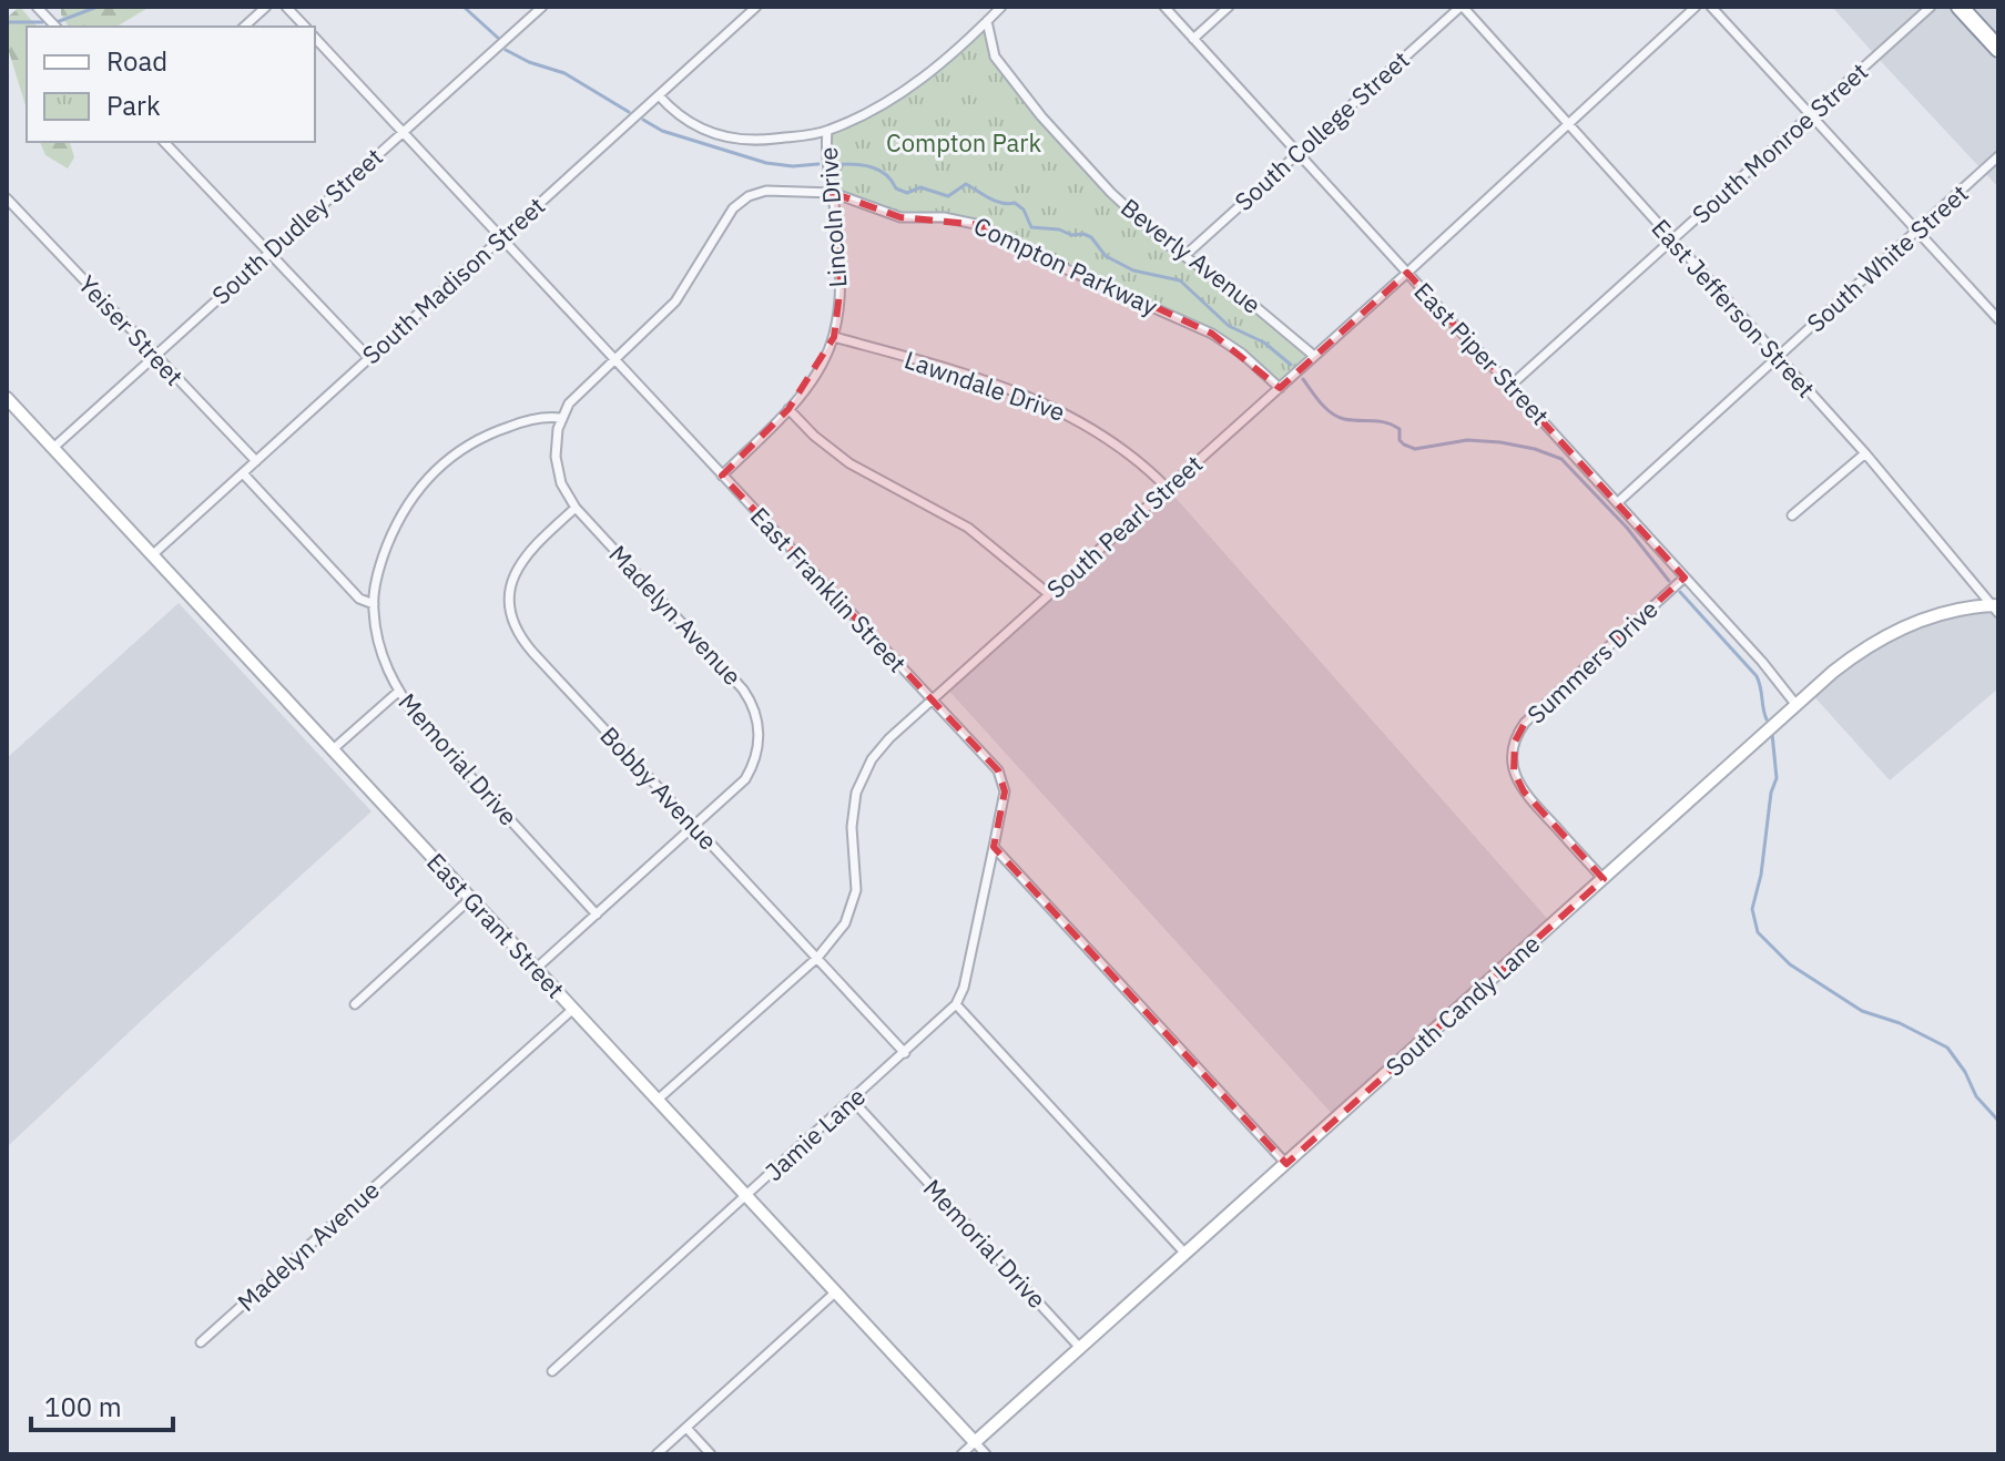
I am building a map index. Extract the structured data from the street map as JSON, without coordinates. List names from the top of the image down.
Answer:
{
  "streets": {
    "main road": ["East Grant Street", "South Candy Lane"],
    "street": [
      "South College Street",
      "South Monroe Street",
      "Lincoln Drive",
      "South Dudley Street",
      "Beverly Avenue",
      "South White Street",
      "Compton Parkway",
      "South Madison Street",
      "East Jefferson Street",
      "Yeiser Street",
      "East Piper Street",
      "Lawndale Drive",
      "South Pearl Street",
      "East Franklin Street",
      "Madelyn Avenue",
      "Summers Drive",
      "Memorial Drive",
      "Bobby Avenue",
      "Jamie Lane"
    ]
  },
  "crossings": [
    ["South College Street", "Beverly Avenue"],
    ["South College Street", "East Jefferson Street"],
    ["South College Street", "East Piper Street"],
    ["South Monroe Street", "East Jefferson Street"],
    ["South Monroe Street", "East Piper Street"],
    ["Lincoln Drive", "Compton Parkway"],
    ["Lincoln Drive", "Lawndale Drive"],
    ["Lincoln Drive", "East Franklin Street"],
    ["South Dudley Street", "Yeiser Street"],
    ["South Dudley Street", "East Franklin Street"],
    ["South Dudley Street", "East Grant Street"],
    ["Beverly Avenue", "South Pearl Street"],
    ["South White Street", "East Jefferson Street"],
    ["South White Street", "East Piper Street"],
    ["Compton Parkway", "South Pearl Street"],
    ["South Madison Street", "Yeiser Street"],
    ["South Madison Street", "East Franklin Street"],
    ["South Madison Street", "East Grant Street"],
    ["East Jefferson Street", "South Pearl Street"],
    ["East Jefferson Street", "South Candy Lane"],
    ["East Piper Street", "South Pearl Street"],
    ["East Piper Street", "Summers Drive"],
    ["East Piper Street", "South Candy Lane"],
    ["Lawndale Drive", "South Pearl Street"],
    ["South Pearl Street", "East Franklin Street"],
    ["South Pearl Street", "Bobby Avenue"],
    ["South Pearl Street", "East Grant Street"],
    ["East Franklin Street", "Jamie Lane"],
    ["Madelyn Avenue", "Memorial Drive"],
    ["Madelyn Avenue", "Bobby Avenue"],
    ["Madelyn Avenue", "East Grant Street"],
    ["Summers Drive", "South Candy Lane"],
    ["Memorial Drive", "South Candy Lane"],
    ["Memorial Drive", "Jamie Lane"],
    ["Bobby Avenue", "Jamie Lane"],
    ["East Grant Street", "South Candy Lane"],
    ["East Grant Street", "Jamie Lane"]
  ],
  "parks": ["Compton Park"],
  "legend": ["Road", "Park"],
  "scale_bar": "100 m"
}
